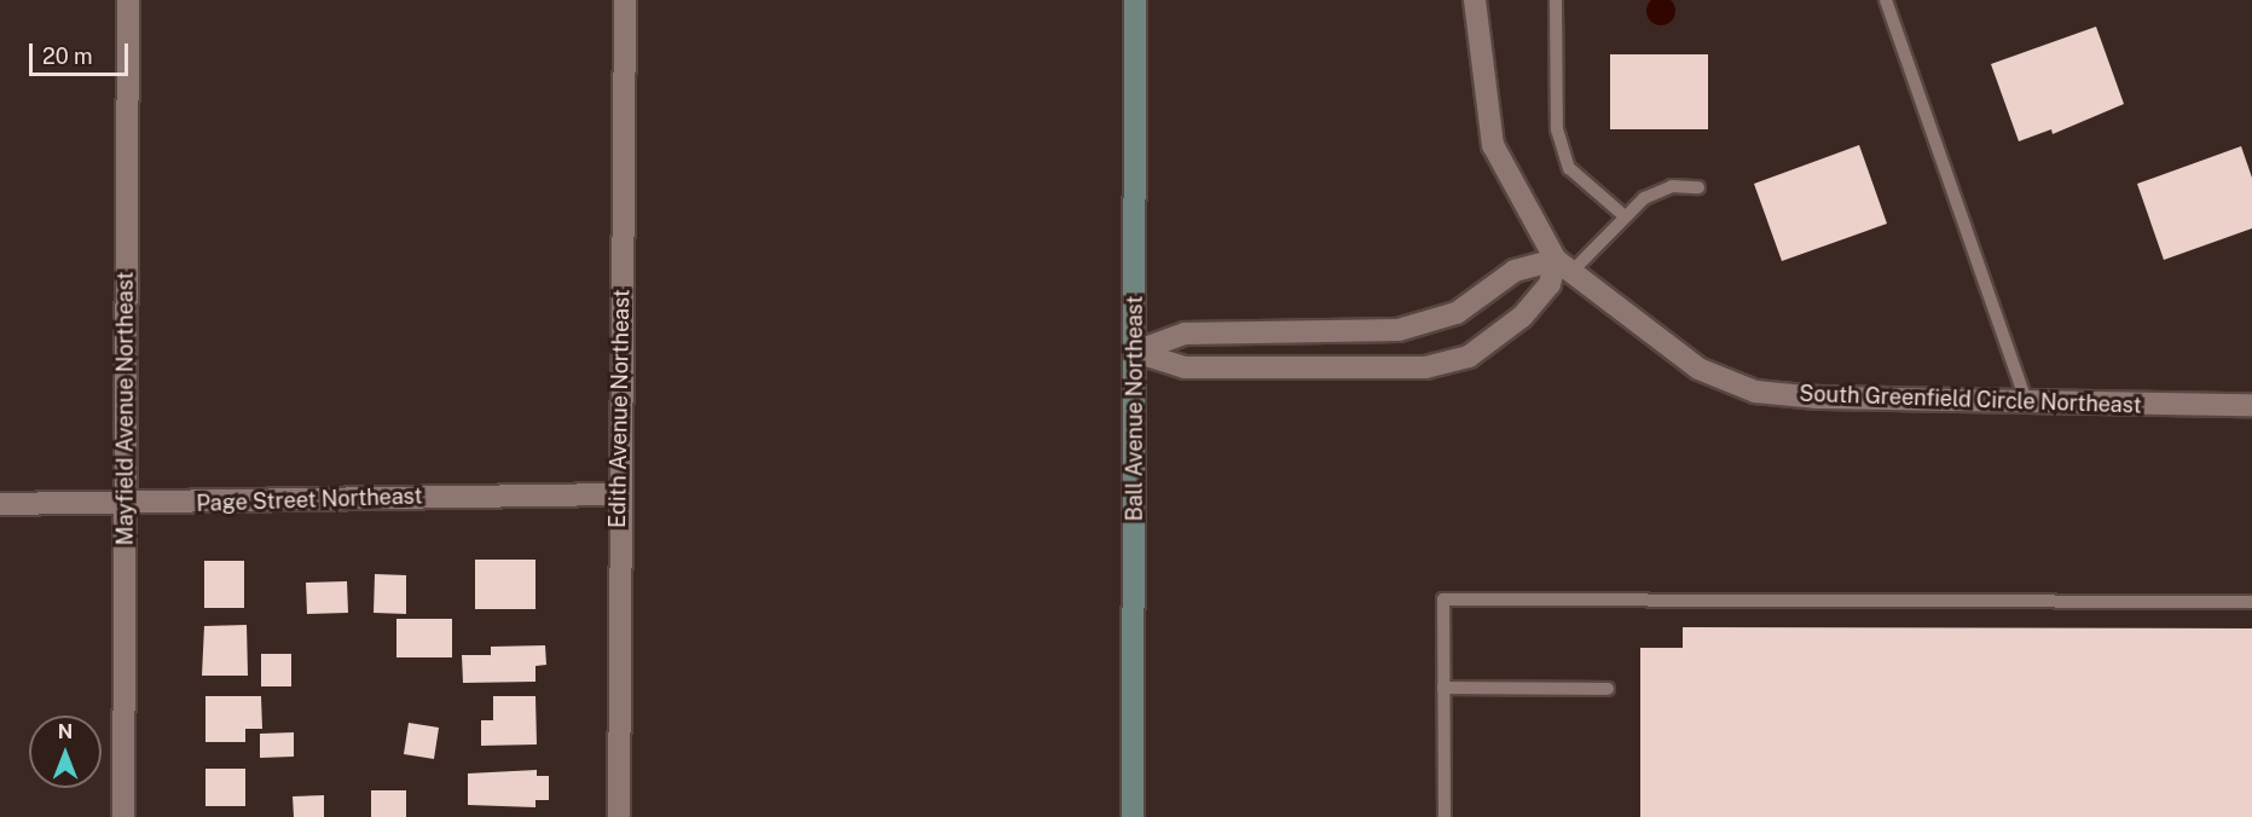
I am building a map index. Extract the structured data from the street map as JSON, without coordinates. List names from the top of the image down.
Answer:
{
  "streets": {
    "street": [
      "South Greenfield Circle Northeast",
      "Mayfield Avenue Northeast",
      "Edith Avenue Northeast",
      "Ball Avenue Northeast",
      "Page Street Northeast"
    ]
  },
  "crossings": [
    ["Mayfield Avenue Northeast", "Page Street Northeast"],
    ["Edith Avenue Northeast", "Page Street Northeast"]
  ],
  "scale_bar": "20 m",
  "north": "top"
}
